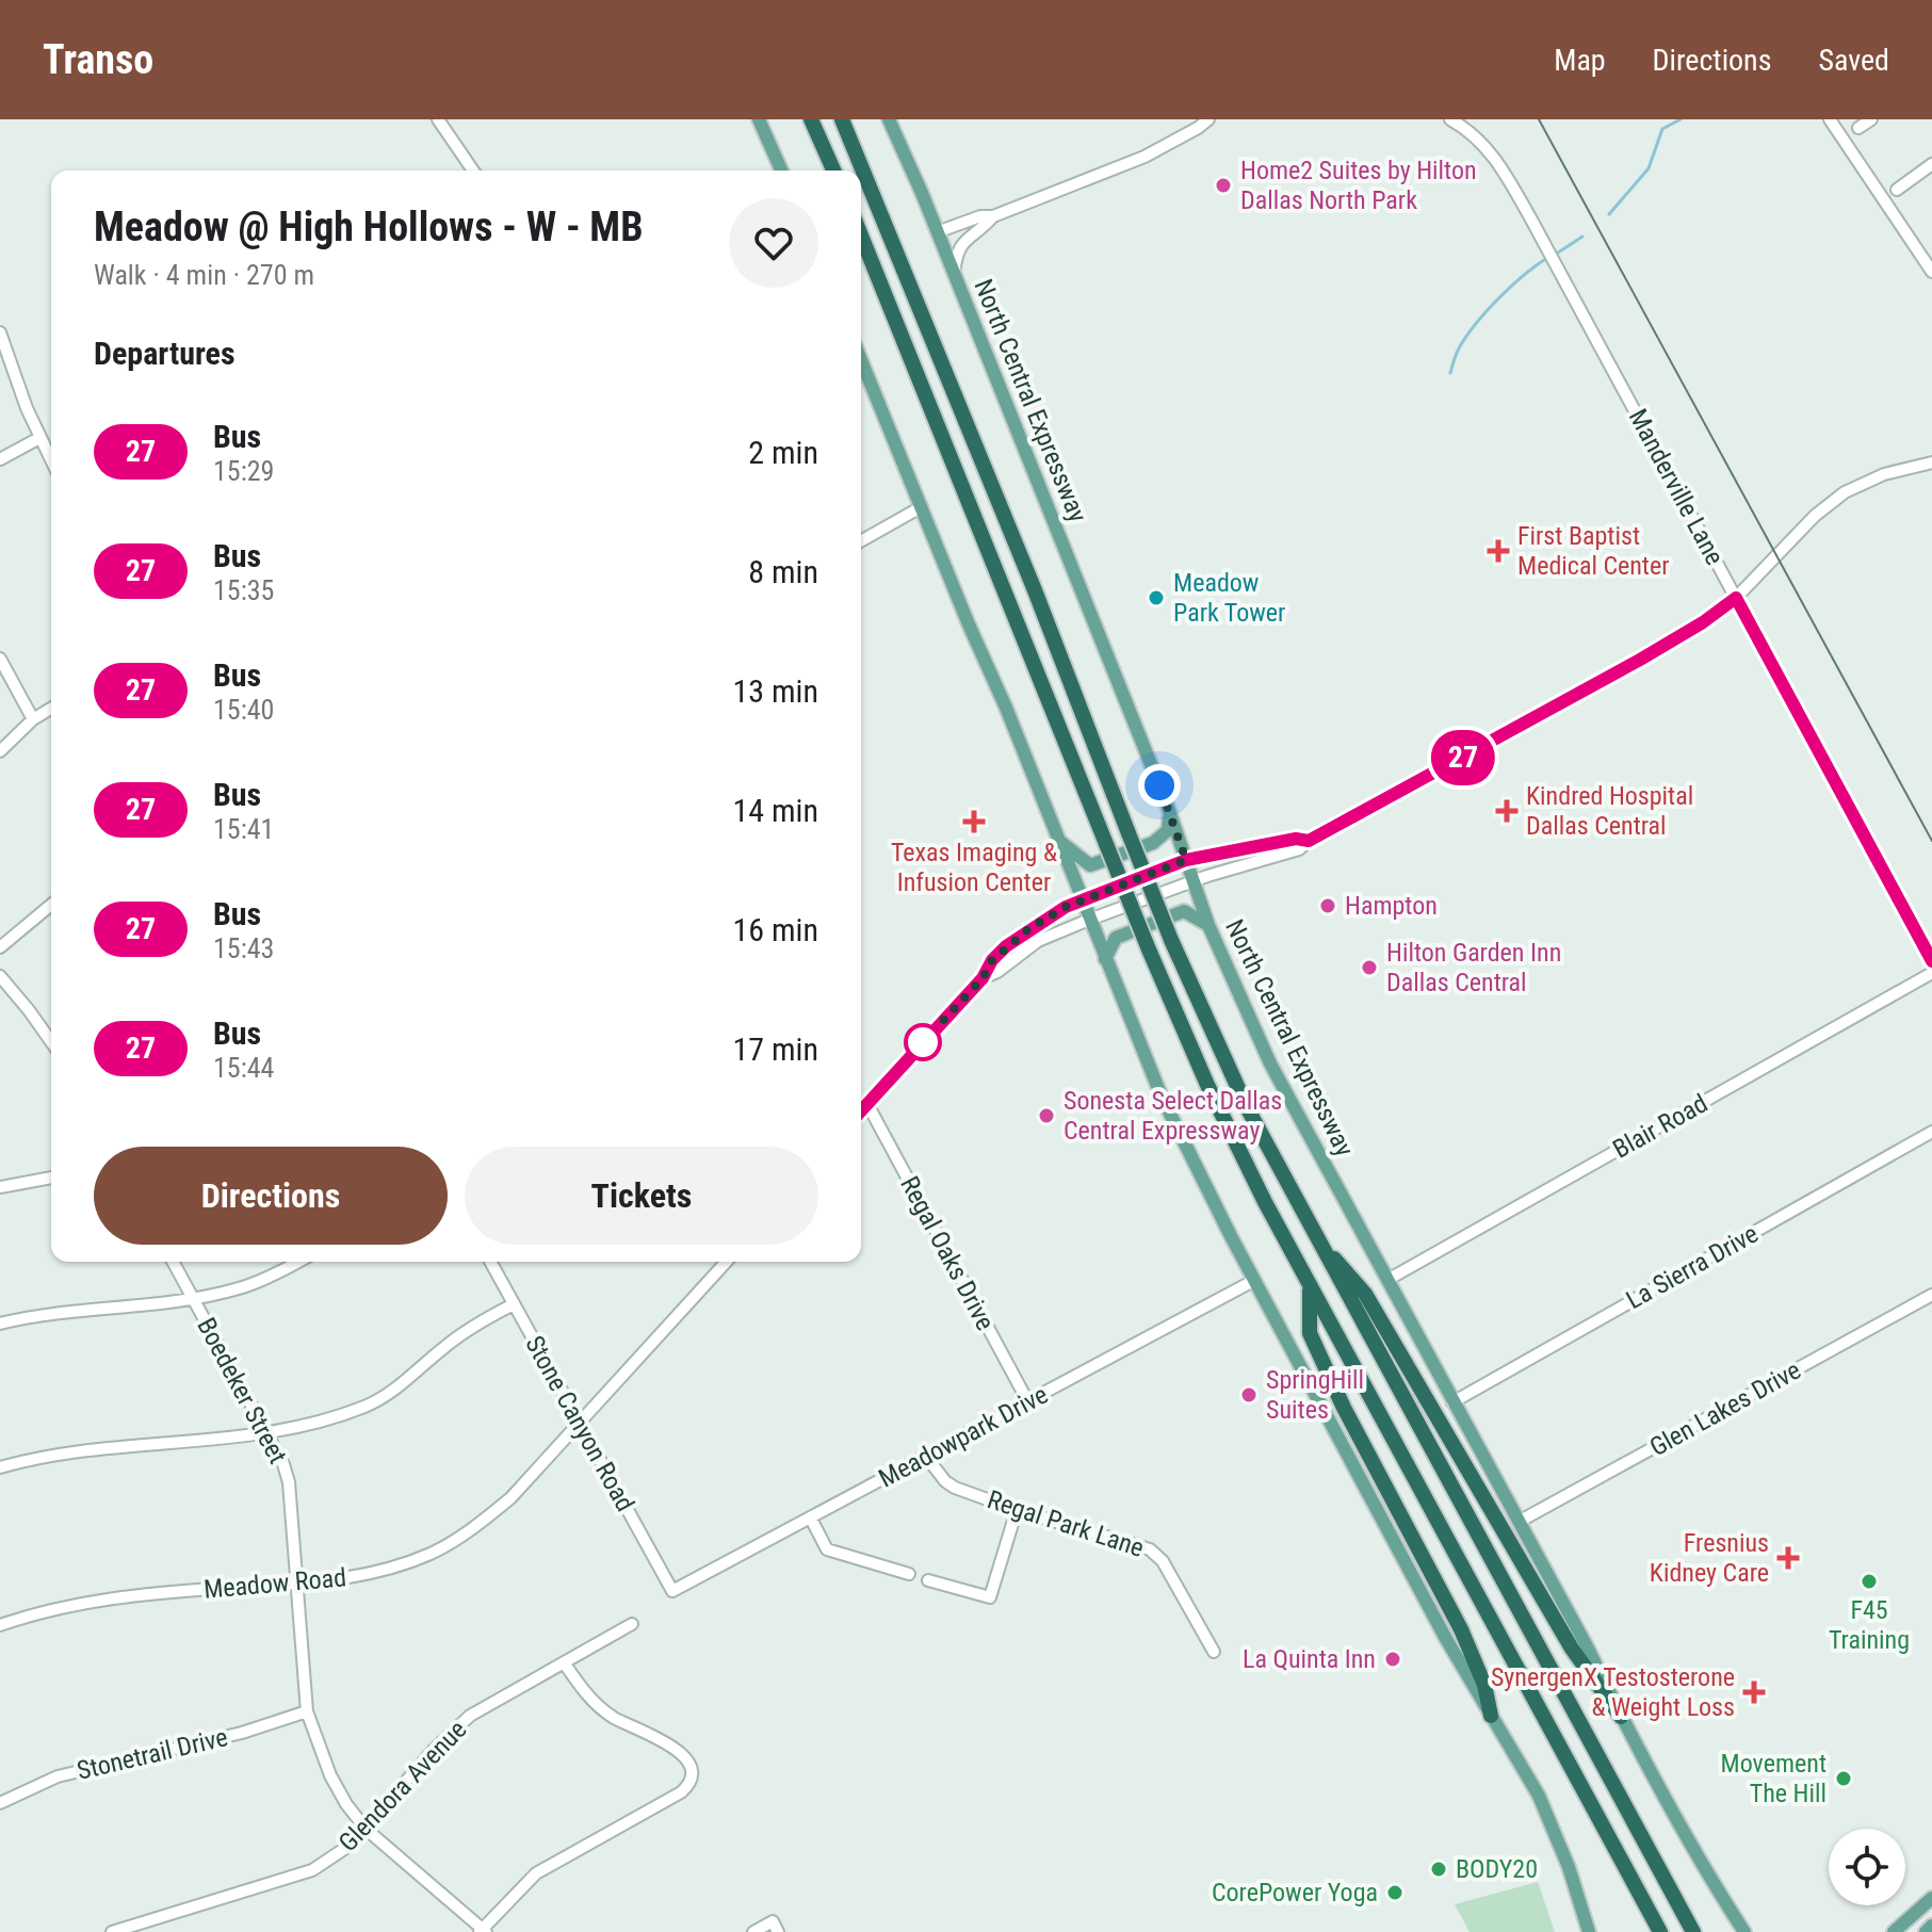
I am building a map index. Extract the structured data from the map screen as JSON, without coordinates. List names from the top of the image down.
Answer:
{
  "streets": {
    "main road": ["North Central Expressway"],
    "street": [
      "Manderville Lane",
      "Blair Road",
      "Regal Oaks Drive",
      "La Sierra Drive",
      "Boedeker Street",
      "Glen Lakes Drive",
      "Stone Canyon Road",
      "Meadowpark Drive",
      "Regal Park Lane",
      "Meadow Road",
      "Stonetrail Drive",
      "Glendora Avenue"
    ]
  },
  "crossings": [
    ["North Central Expressway", "Blair Road"],
    ["North Central Expressway", "La Sierra Drive"],
    ["North Central Expressway", "Glen Lakes Drive"],
    ["Regal Oaks Drive", "Meadowpark Drive"],
    ["Boedeker Street", "Meadow Road"],
    ["Boedeker Street", "Stonetrail Drive"],
    ["Boedeker Street", "Glendora Avenue"],
    ["Stone Canyon Road", "Meadowpark Drive"],
    ["Stone Canyon Road", "Meadow Road"],
    ["Meadowpark Drive", "Regal Park Lane"]
  ],
  "places": {
    "other": [
      "Home2 Suites by Hilton Dallas North Park",
      "Meadow Park Tower",
      "Hampton",
      "Hilton Garden Inn Dallas Central",
      "Sonesta Select Dallas Central Expressway",
      "SpringHill Suites",
      "F45 Training",
      "La Quinta Inn",
      "Movement The Hill",
      "BODY20",
      "CorePower Yoga"
    ],
    "health": [
      "First Baptist Medical Center",
      "Kindred Hospital Dallas Central",
      "Texas Imaging & Infusion Center",
      "Fresnius Kidney Care",
      "SynergenX Testosterone & Weight Loss"
    ]
  },
  "lines": ["bus line 27"],
  "page": {
    "header": "Transo",
    "nav": ["Map", "Directions", "Saved"],
    "on_map": "27",
    "heading": [
      ["Meadow @ High Hollows - W - MB", "Walk · 4 min · 270 m"],
      "Departures"
    ],
    "list": [
      {
        "mark": "27",
        "name": "Bus",
        "note": "15:29",
        "value": "2 min"
      },
      {
        "mark": "27",
        "name": "Bus",
        "note": "15:35",
        "value": "8 min"
      },
      {
        "mark": "27",
        "name": "Bus",
        "note": "15:40",
        "value": "13 min"
      },
      {
        "mark": "27",
        "name": "Bus",
        "note": "15:41",
        "value": "14 min"
      },
      {
        "mark": "27",
        "name": "Bus",
        "note": "15:43",
        "value": "16 min"
      },
      {
        "mark": "27",
        "name": "Bus",
        "note": "15:44",
        "value": "17 min"
      }
    ],
    "buttons": ["Directions", "Tickets"]
  }
}
